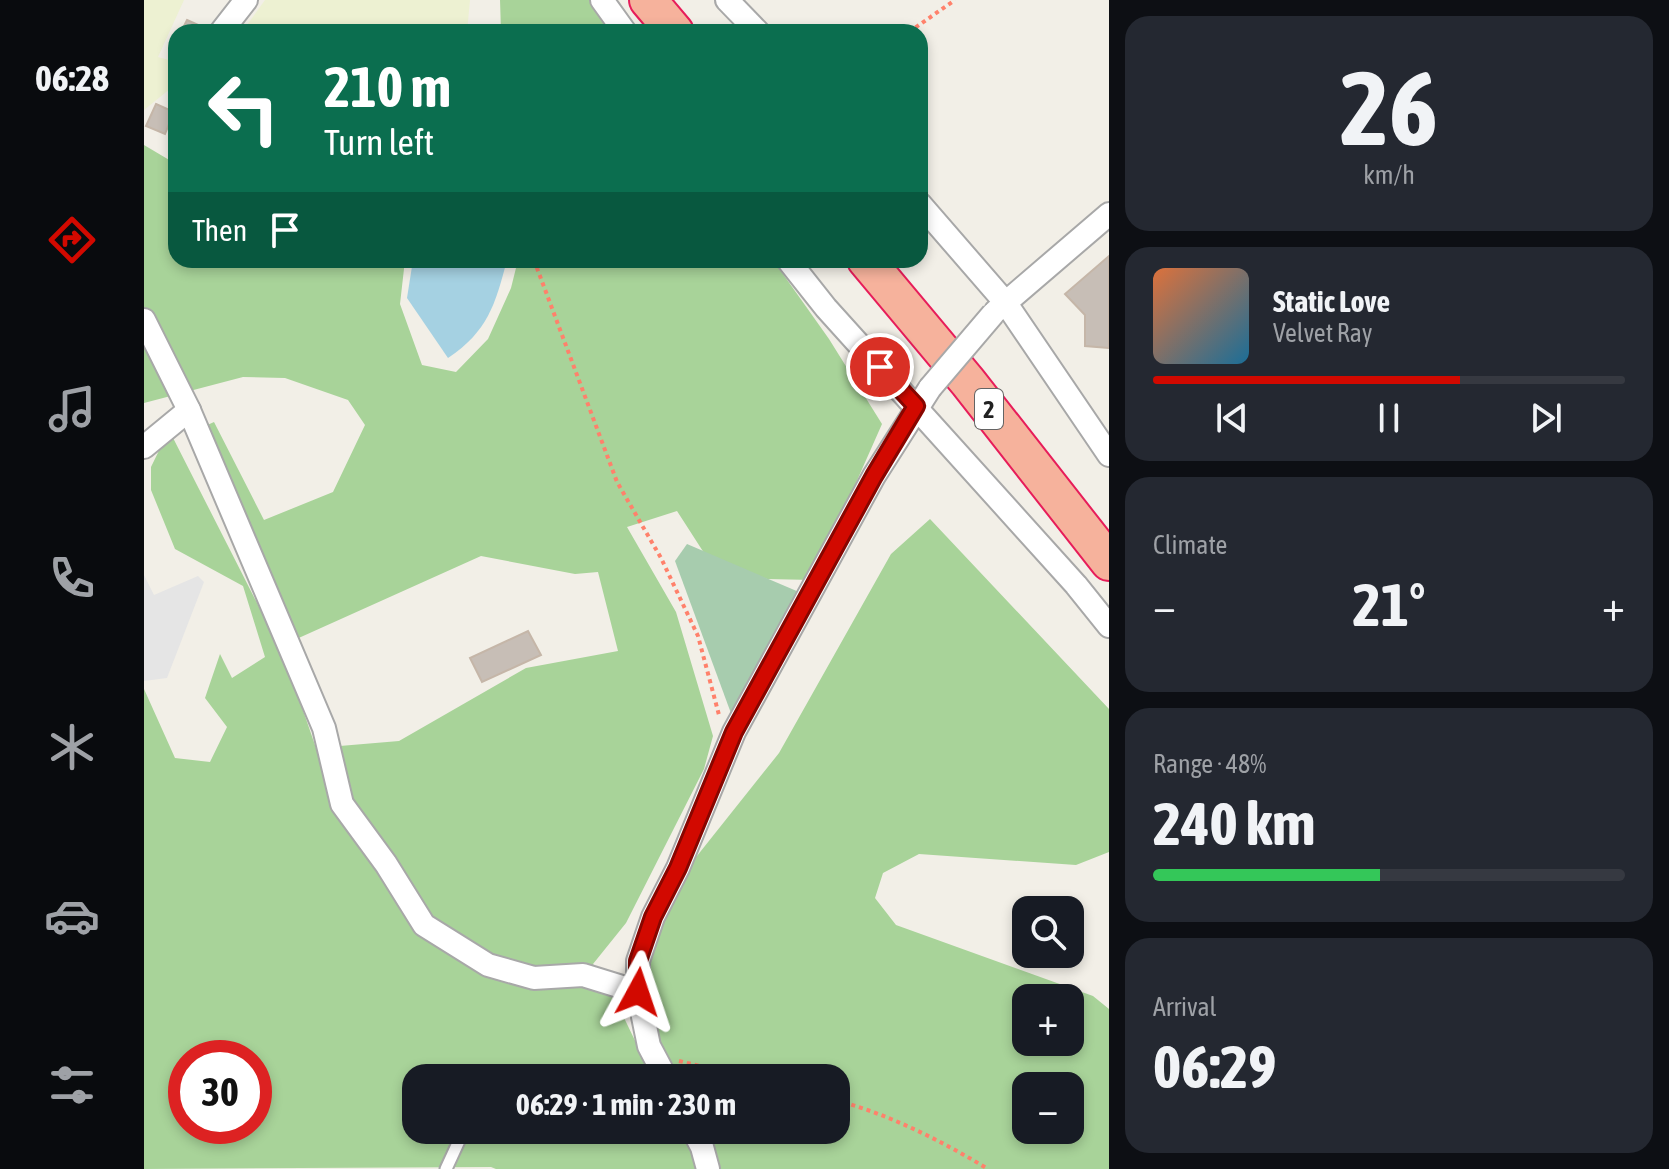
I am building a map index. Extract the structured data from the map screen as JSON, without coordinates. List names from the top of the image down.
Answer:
{
  "streets": {
    "highway": ["2"]
  },
  "page": {
    "tabs": "06:28",
    "tile": [
      ["26", "km/h"],
      "Climate",
      ["Range · 48%", "240 km"],
      ["Arrival", "06:29"]
    ],
    "turn": ["210 m", "Turn left"],
    "then": "Then",
    "song": ["Static Love", "Velvet Ray"],
    "heat": ["−", "21°", "+"],
    "map_buttons": ["+", "−"],
    "limit": "30",
    "trip": "06:29 · 1 min · 230 m"
  }
}
